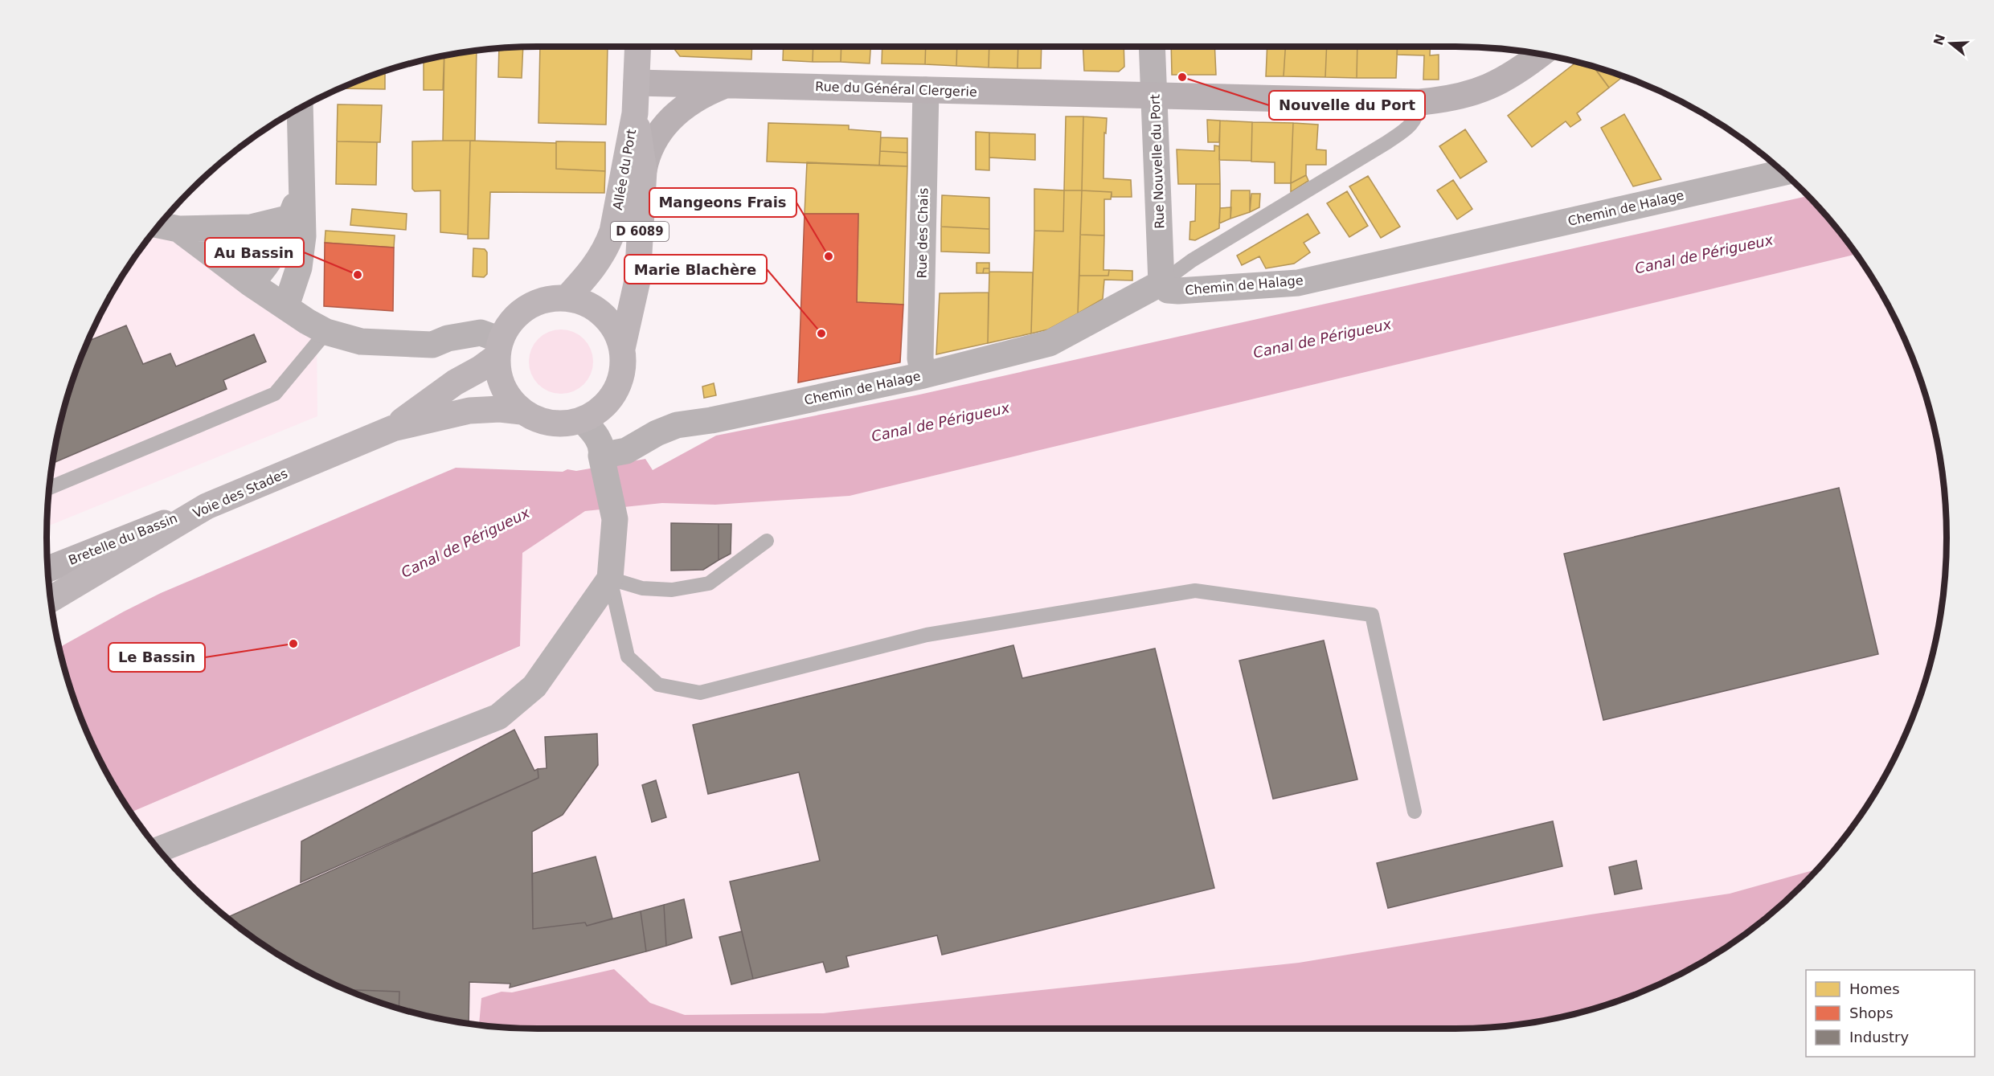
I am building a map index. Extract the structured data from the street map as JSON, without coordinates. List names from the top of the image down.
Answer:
{
  "streets": {
    "main road": [
      "Rue du Général Clergerie",
      "Allée du Port",
      "D 6089",
      "Voie des Stades",
      "Bretelle du Bassin"
    ],
    "street": ["Rue Nouvelle du Port", "Chemin de Halage", "Rue des Chais"]
  },
  "crossings": [
    ["Rue du Général Clergerie", "Rue Nouvelle du Port"],
    ["Rue du Général Clergerie", "Allée du Port"],
    ["Rue du Général Clergerie", "Rue des Chais"],
    ["Rue Nouvelle du Port", "Chemin de Halage"],
    ["Allée du Port", "Voie des Stades"],
    ["Chemin de Halage", "Rue des Chais"],
    ["Voie des Stades", "Bretelle du Bassin"]
  ],
  "water": ["Canal de Périgueux"],
  "places": [
    "Nouvelle du Port",
    "Mangeons Frais",
    "Au Bassin",
    "Marie Blachère",
    "Le Bassin"
  ],
  "legend": ["Homes", "Shops", "Industry"],
  "north": "left"
}
